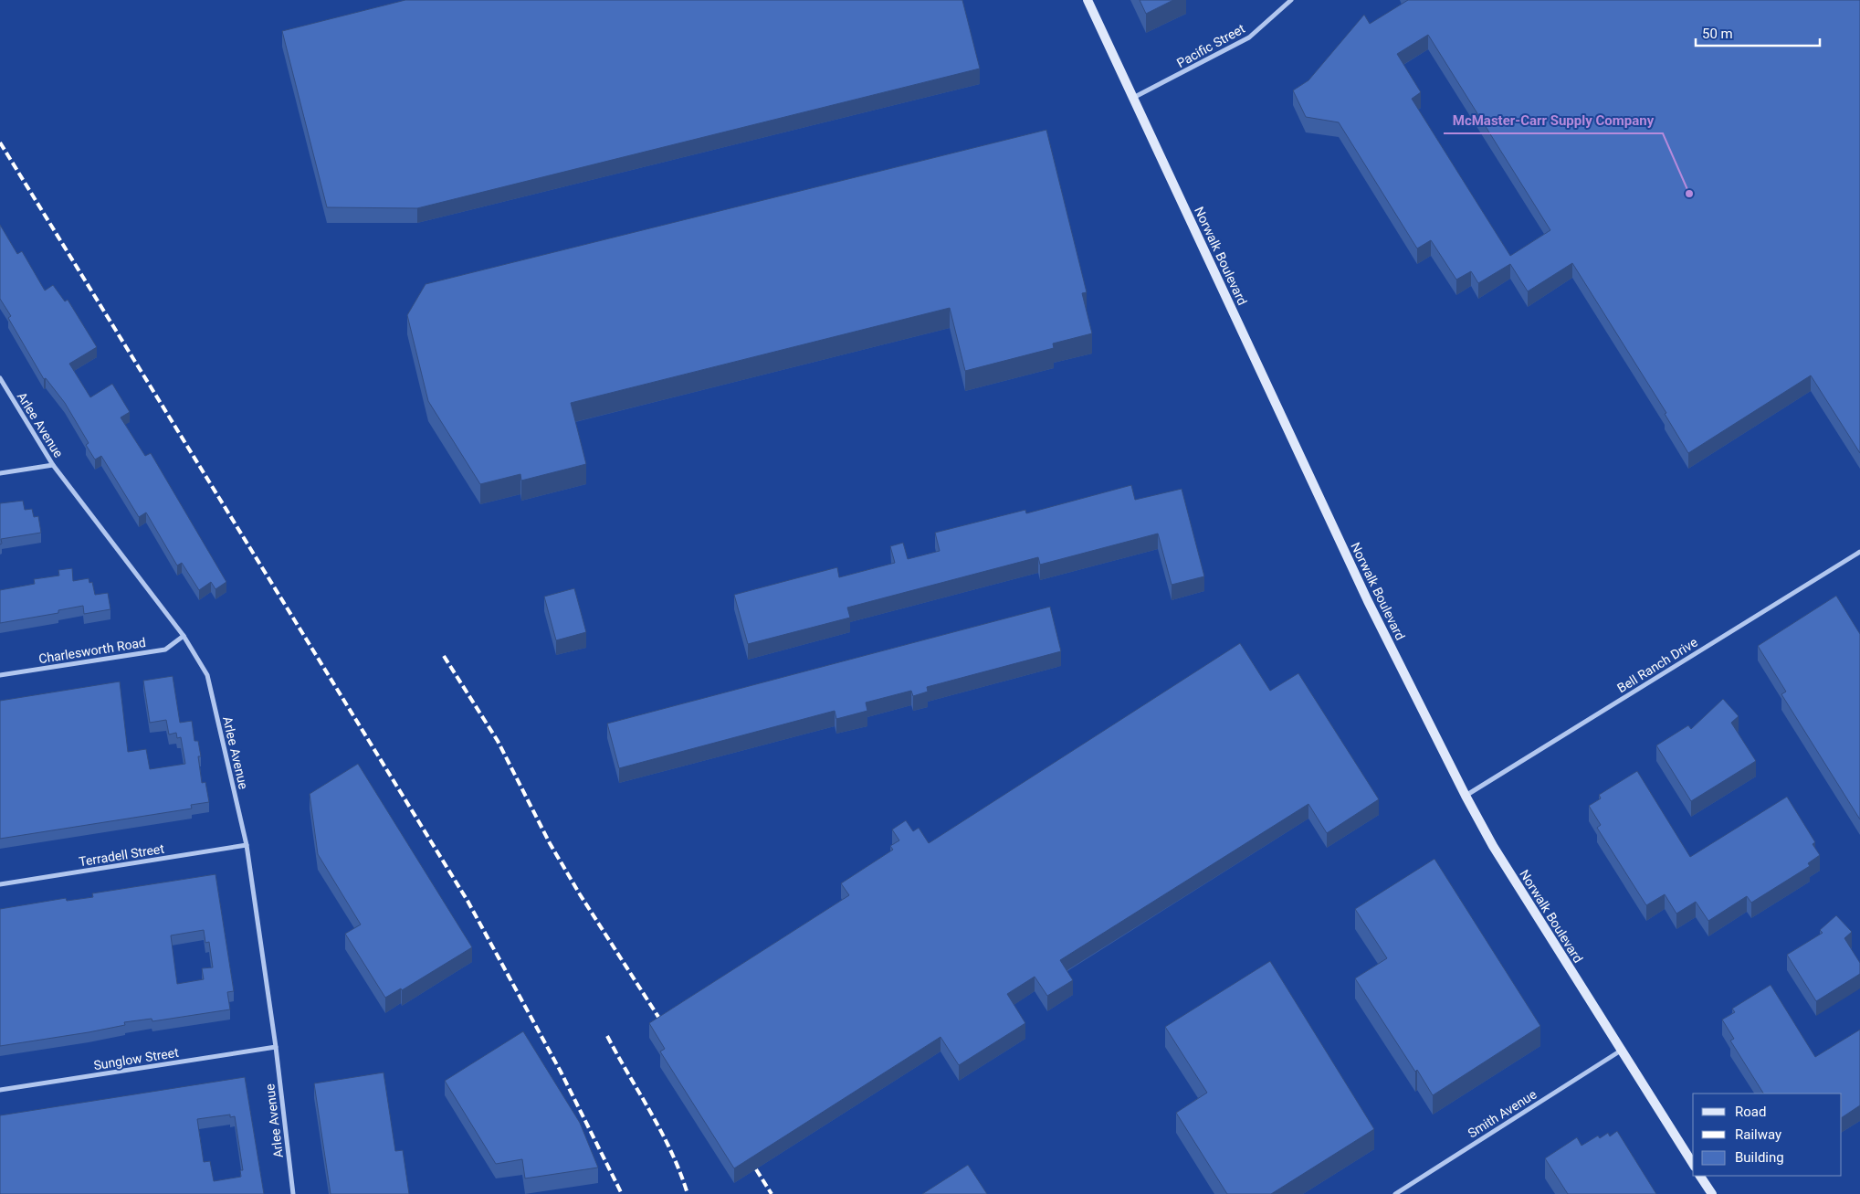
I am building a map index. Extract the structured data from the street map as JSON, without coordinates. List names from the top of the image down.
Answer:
{
  "streets": {
    "main road": ["Norwalk Boulevard"],
    "street": [
      "Pacific Street",
      "Arlee Avenue",
      "Charlesworth Road",
      "Bell Ranch Drive",
      "Terradell Street",
      "Sunglow Street",
      "Smith Avenue"
    ]
  },
  "crossings": [
    ["Pacific Street", "Norwalk Boulevard"],
    ["Norwalk Boulevard", "Bell Ranch Drive"],
    ["Norwalk Boulevard", "Smith Avenue"],
    ["Arlee Avenue", "Charlesworth Road"],
    ["Arlee Avenue", "Terradell Street"],
    ["Arlee Avenue", "Sunglow Street"]
  ],
  "places": ["McMaster-Carr Supply Company"],
  "legend": ["Road", "Railway", "Building"],
  "scale_bar": "50 m"
}
